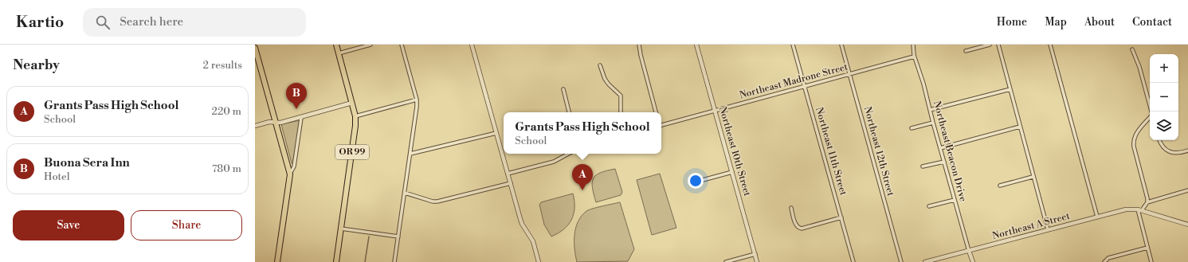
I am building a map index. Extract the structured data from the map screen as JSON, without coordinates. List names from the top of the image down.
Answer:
{
  "streets": {
    "highway": ["OR 99"],
    "street": [
      "Northeast Madrone Street",
      "Northeast 10th Street",
      "Northeast 11th Street",
      "Northeast 12th Street",
      "Northeast Beacon Drive",
      "Northeast A Street"
    ]
  },
  "crossings": [
    ["Northeast Madrone Street", "Northeast 10th Street"],
    ["Northeast Madrone Street", "Northeast 11th Street"],
    ["Northeast Madrone Street", "Northeast 12th Street"],
    ["Northeast Madrone Street", "Northeast Beacon Drive"],
    ["Northeast Beacon Drive", "Northeast A Street"]
  ],
  "page": {
    "header": "Kartio",
    "search": "Search here",
    "nav": [
      "Home",
      "Map",
      "About",
      "Contact"
    ],
    "heading": ["Nearby", "2 results"],
    "map_buttons": ["+", "−"],
    "pins": ["B", "A"],
    "list": [
      {
        "mark": "A",
        "name": "Grants Pass High School",
        "note": "School",
        "value": "220 m"
      },
      {
        "mark": "B",
        "name": "Buona Sera Inn",
        "note": "Hotel",
        "value": "780 m"
      }
    ],
    "popup": ["Grants Pass High School", "School"],
    "buttons": ["Save", "Share"]
  }
}
